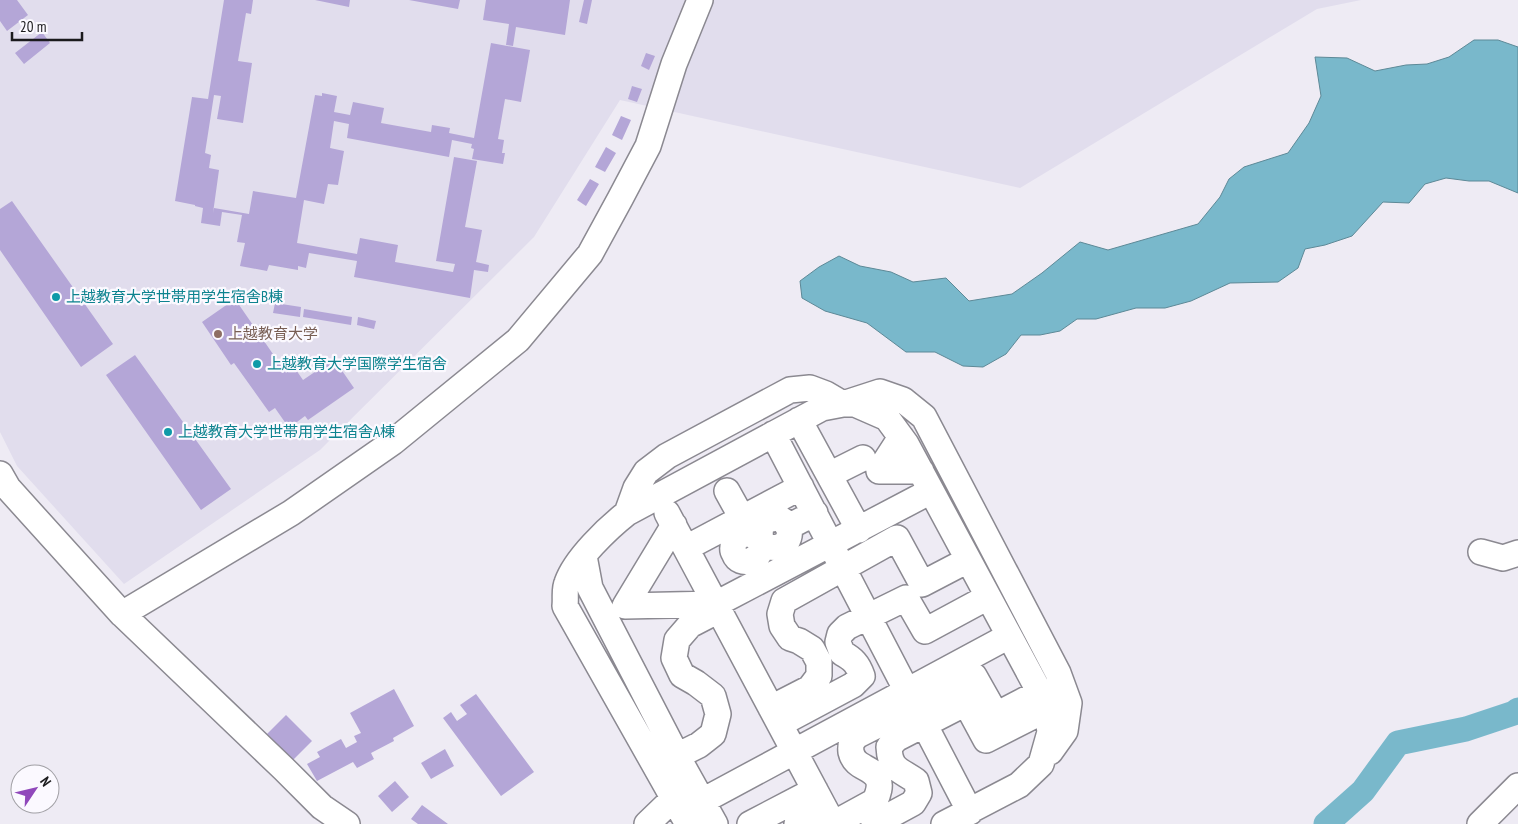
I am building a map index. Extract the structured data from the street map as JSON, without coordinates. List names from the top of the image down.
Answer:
{
  "places": [
    "上越教育大学世帯用学生宿舎B棟",
    "上越教育大学",
    "上越教育大学国際学生宿舎",
    "上越教育大学世帯用学生宿舎A棟"
  ],
  "scale_bar": "20 m",
  "north": "top right"
}
